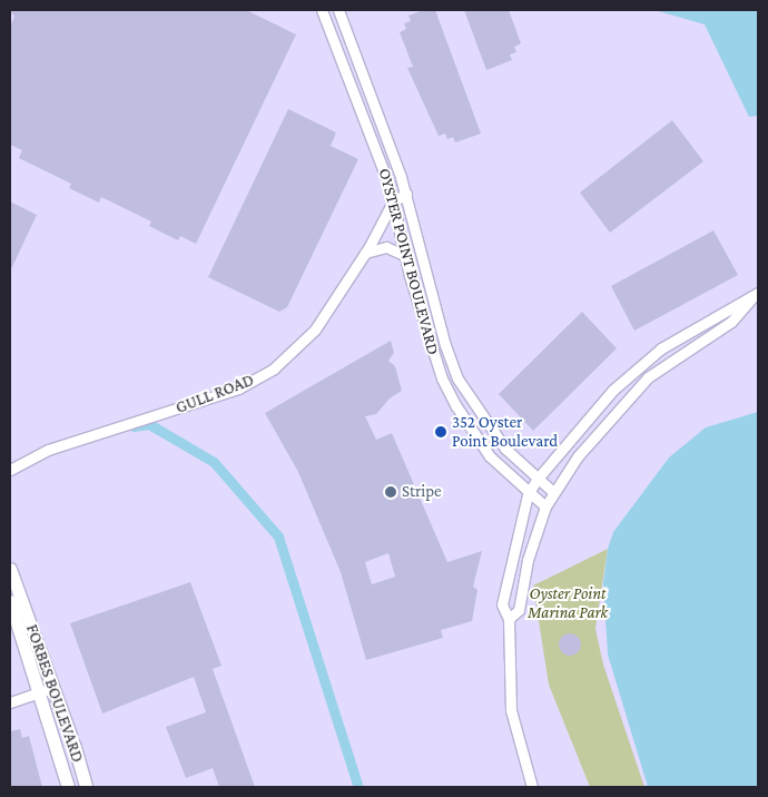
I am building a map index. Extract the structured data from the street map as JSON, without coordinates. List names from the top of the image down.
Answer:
{
  "streets": {
    "main road": ["FORBES BOULEVARD"],
    "street": ["OYSTER POINT BOULEVARD", "GULL ROAD"]
  },
  "crossings": [
    ["OYSTER POINT BOULEVARD", "GULL ROAD"]
  ],
  "parks": ["Oyster Point Marina Park"],
  "places": ["352 Oyster Point Boulevard", "Stripe"]
}
